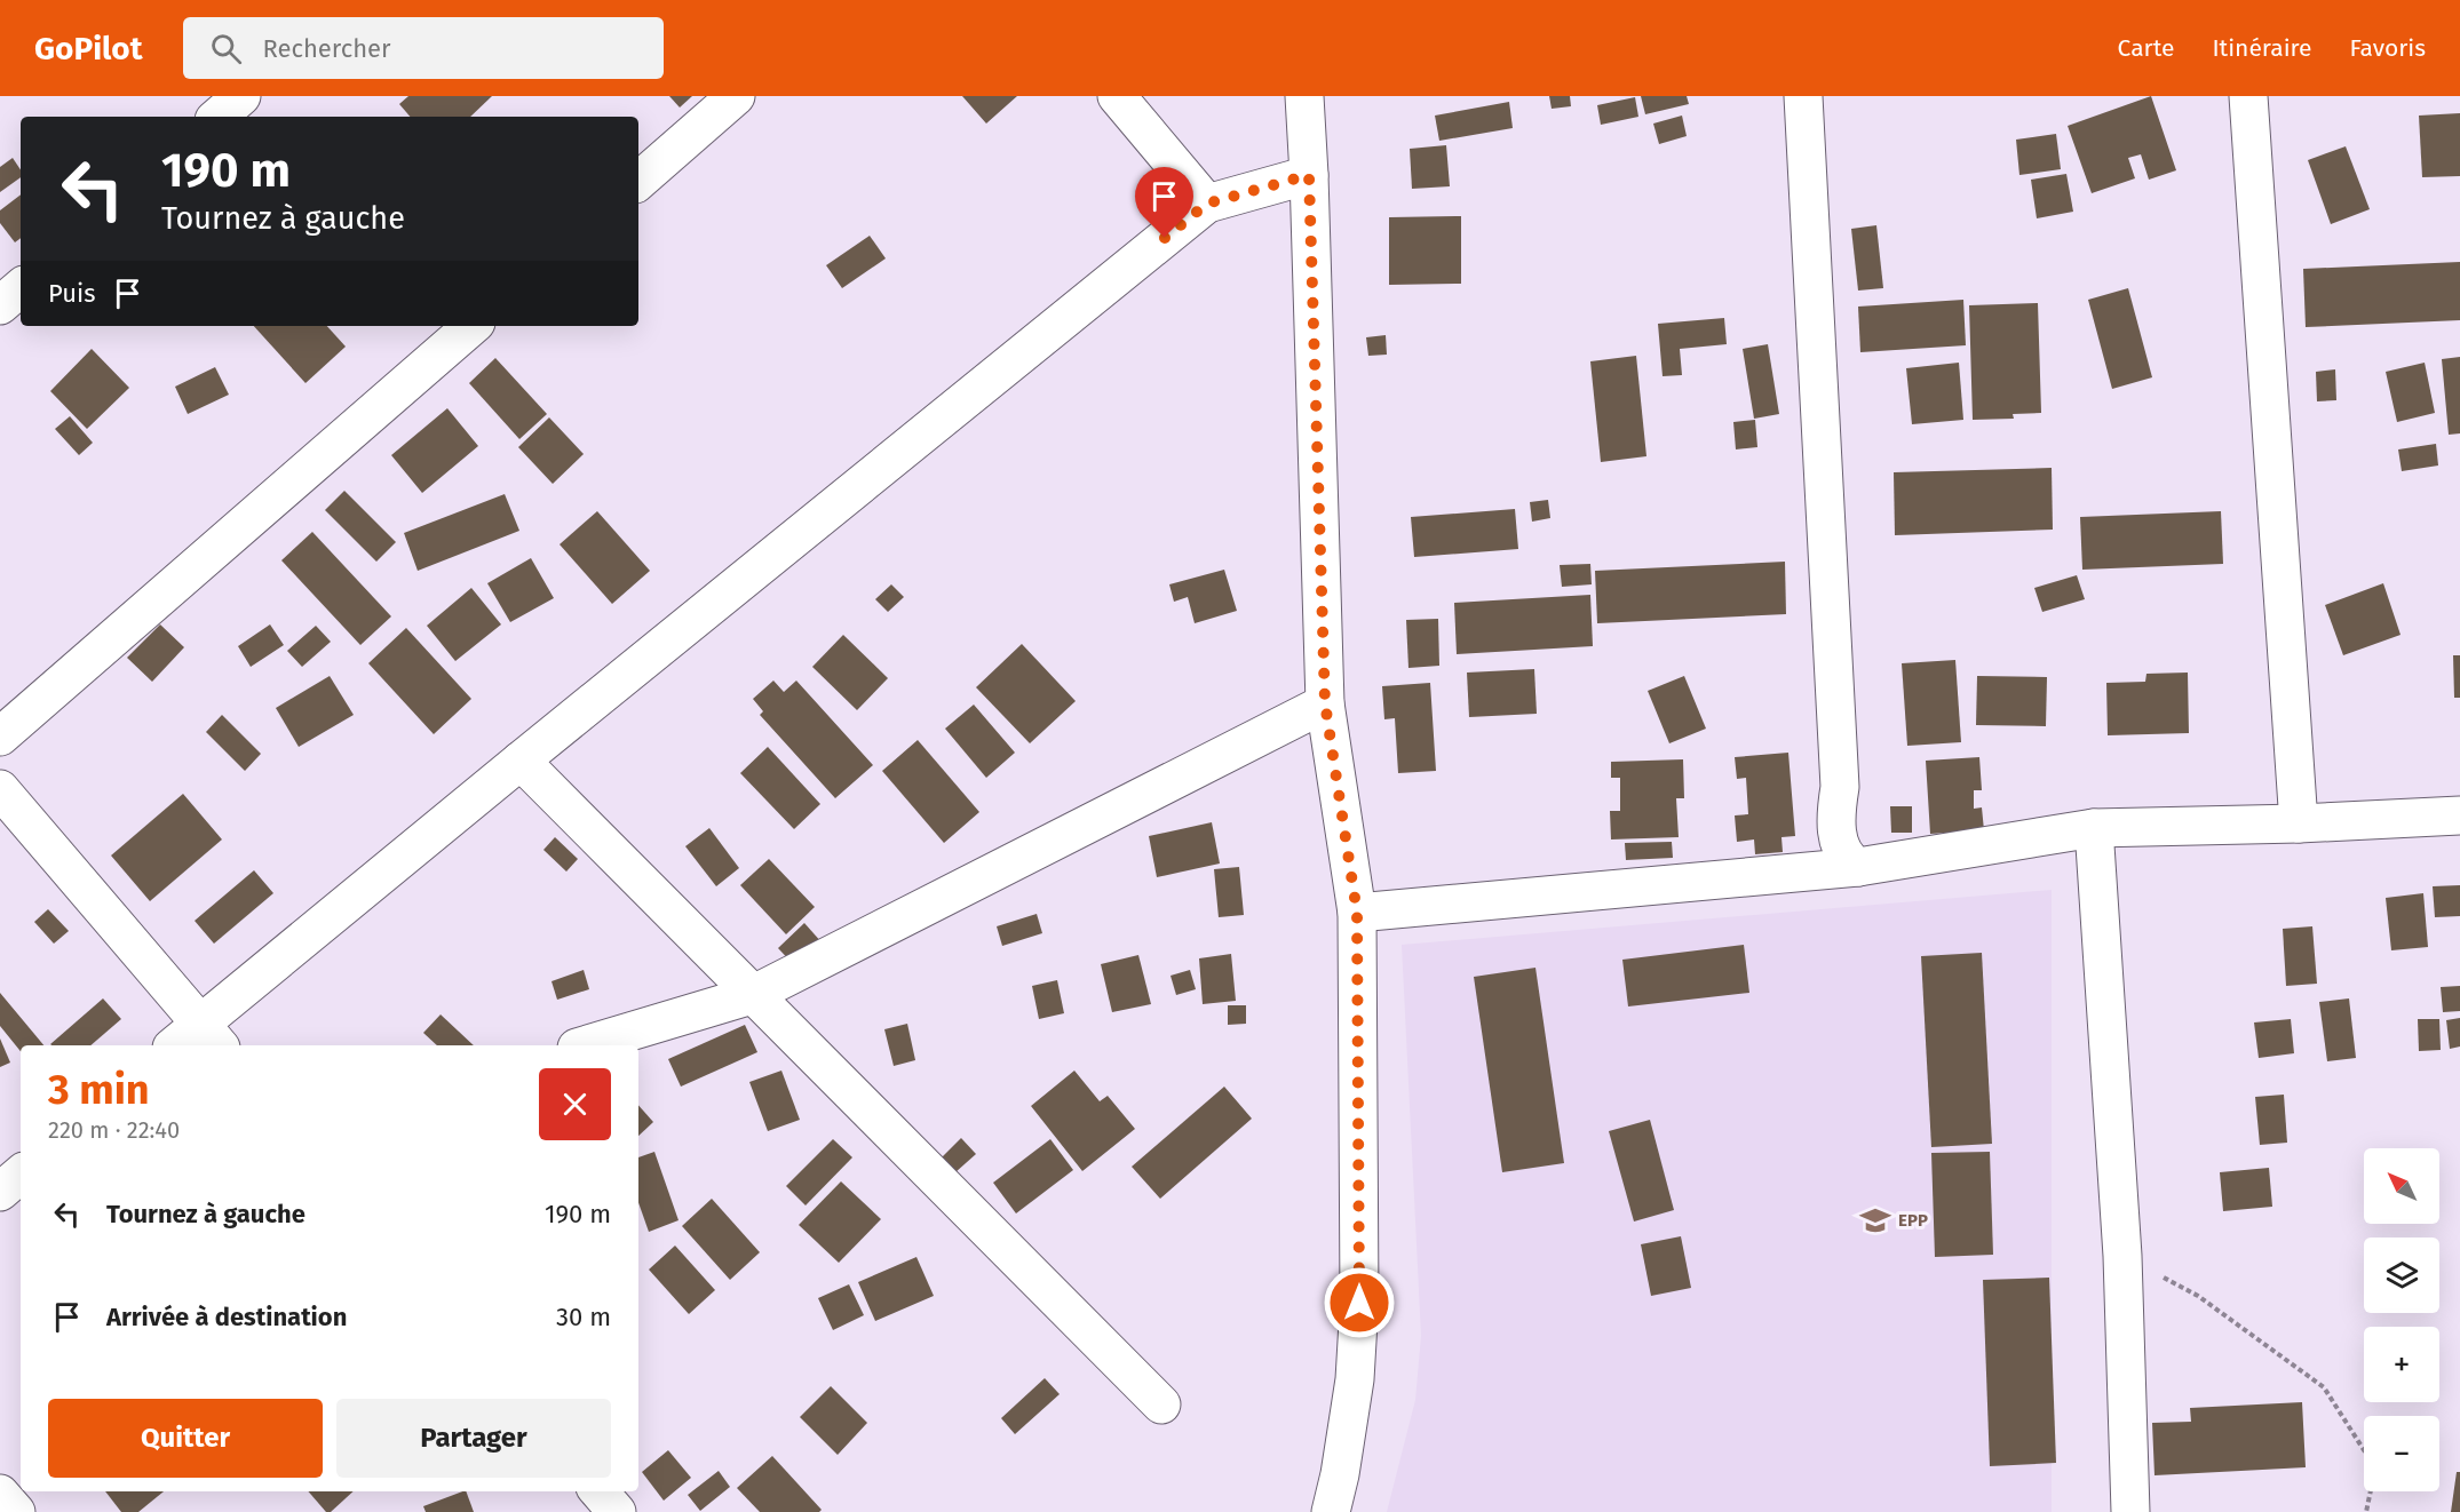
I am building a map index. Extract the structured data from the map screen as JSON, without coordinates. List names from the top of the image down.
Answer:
{
  "places": {
    "school or university": ["EPP"]
  },
  "north": "top left",
  "page": {
    "header": "GoPilot",
    "search": "Rechercher",
    "nav": ["Carte", "Itinéraire", "Favoris"],
    "turn": ["190 m", "Tournez à gauche"],
    "then": "Puis",
    "heading": ["3 min", "220 m · 22:40"],
    "map_buttons": ["+", "−"],
    "list": [
      {
        "name": "Tournez à gauche",
        "value": "190 m"
      },
      {
        "name": "Arrivée à destination",
        "value": "30 m"
      }
    ],
    "buttons": ["Quitter", "Partager"]
  }
}
